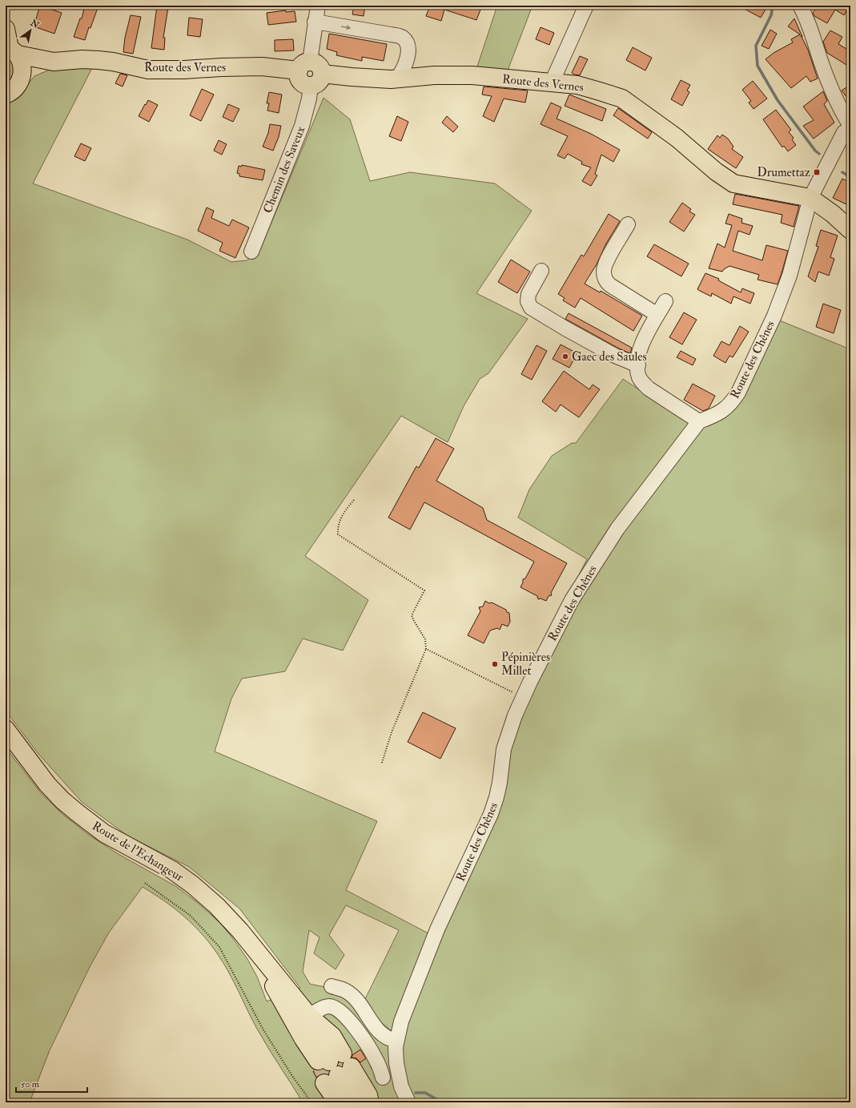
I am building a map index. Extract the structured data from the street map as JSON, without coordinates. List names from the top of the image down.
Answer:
{
  "streets": {
    "main road": ["Route des Vernes", "Route de l'Echangeur"],
    "street": ["Chemin des Saveux", "Route des Chênes"]
  },
  "crossings": [
    ["Route des Vernes", "Chemin des Saveux"],
    ["Route des Vernes", "Route des Chênes"]
  ],
  "places": {
    "transit": ["Drumettaz"],
    "other": ["Gaec des Saules", "Pépinières Millet"]
  },
  "scale_bar": "50 m",
  "north": "top right"
}
